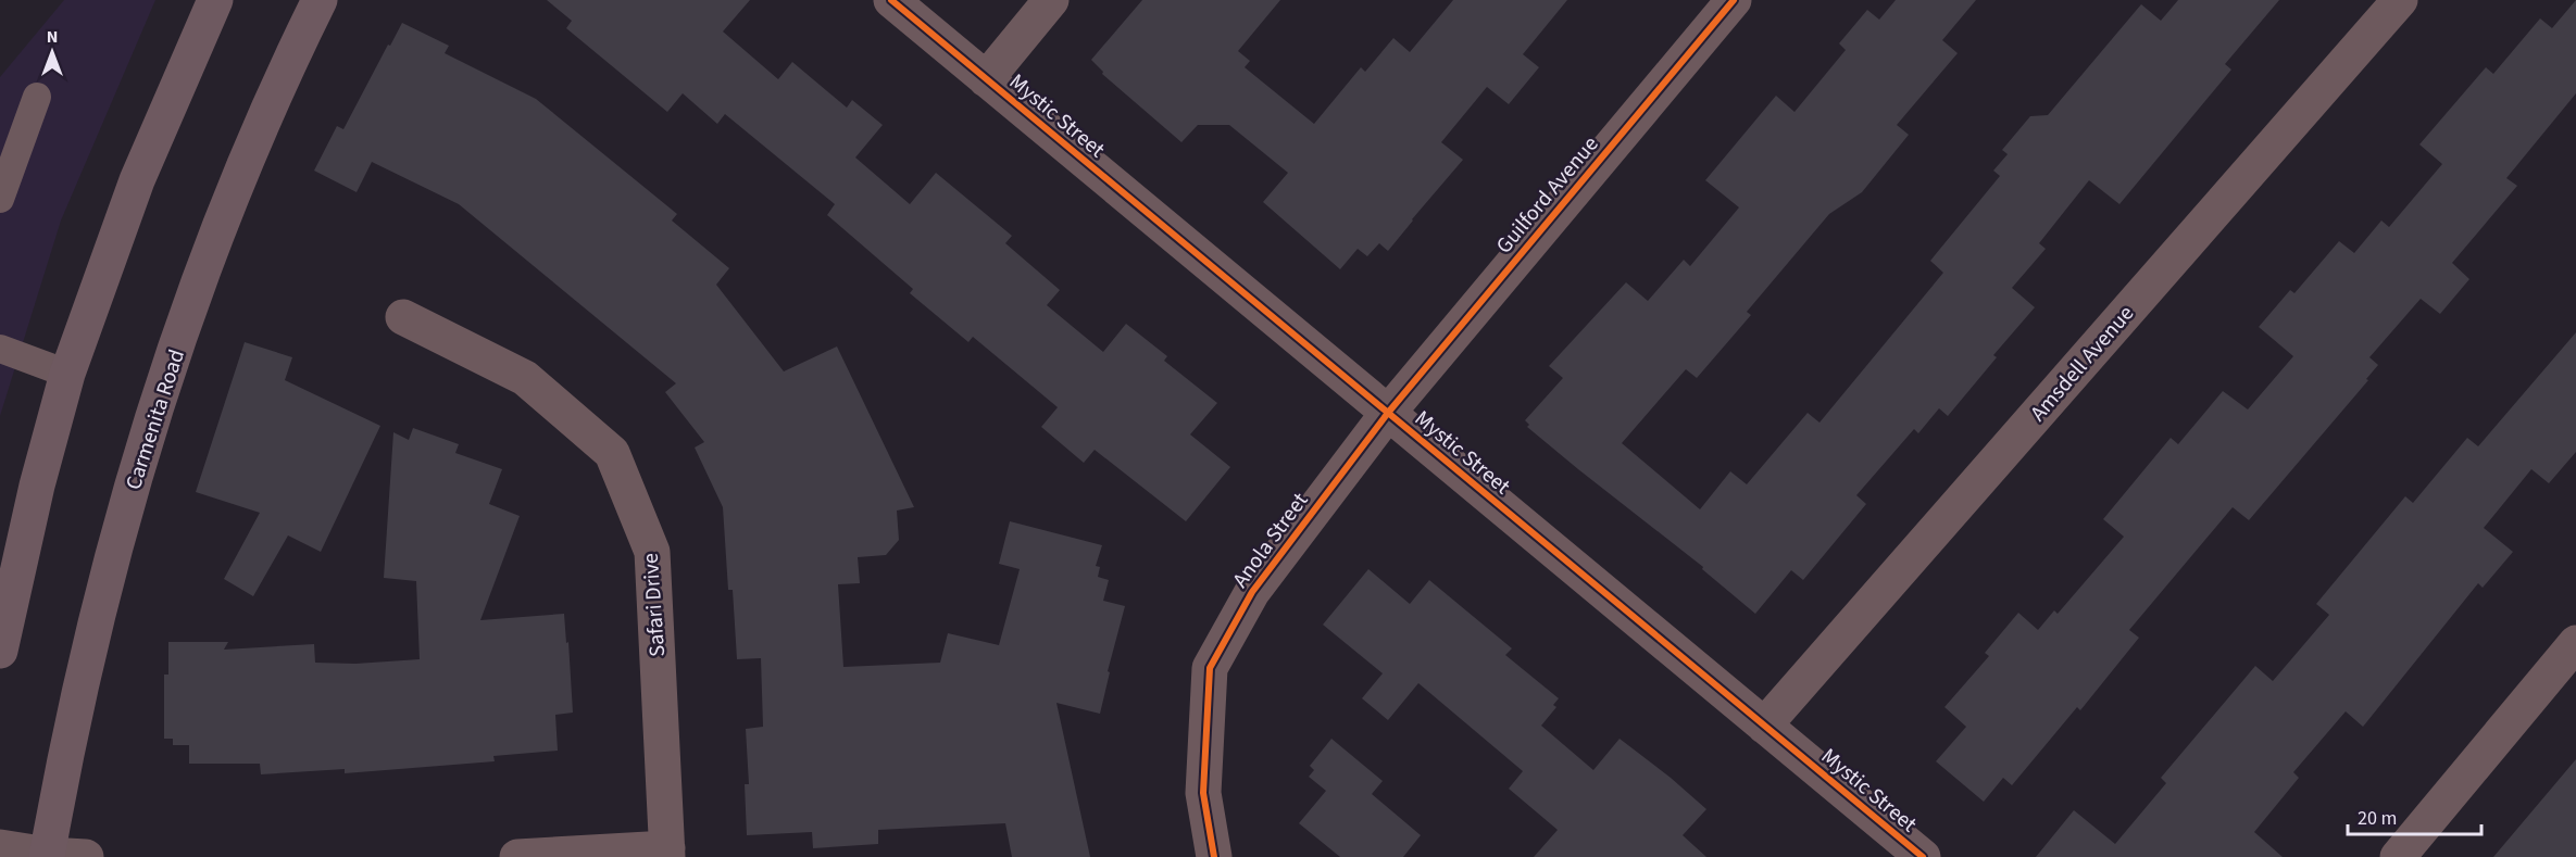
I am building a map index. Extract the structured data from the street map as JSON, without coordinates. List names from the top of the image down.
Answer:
{
  "streets": {
    "main road": ["Carmenita Road"],
    "street": [
      "Mystic Street",
      "Guilford Avenue",
      "Amsdell Avenue",
      "Anola Street",
      "Safari Drive"
    ]
  },
  "crossings": [
    ["Mystic Street", "Guilford Avenue"],
    ["Mystic Street", "Amsdell Avenue"],
    ["Mystic Street", "Anola Street"],
    ["Guilford Avenue", "Anola Street"]
  ],
  "scale_bar": "20 m",
  "north": "top"
}
